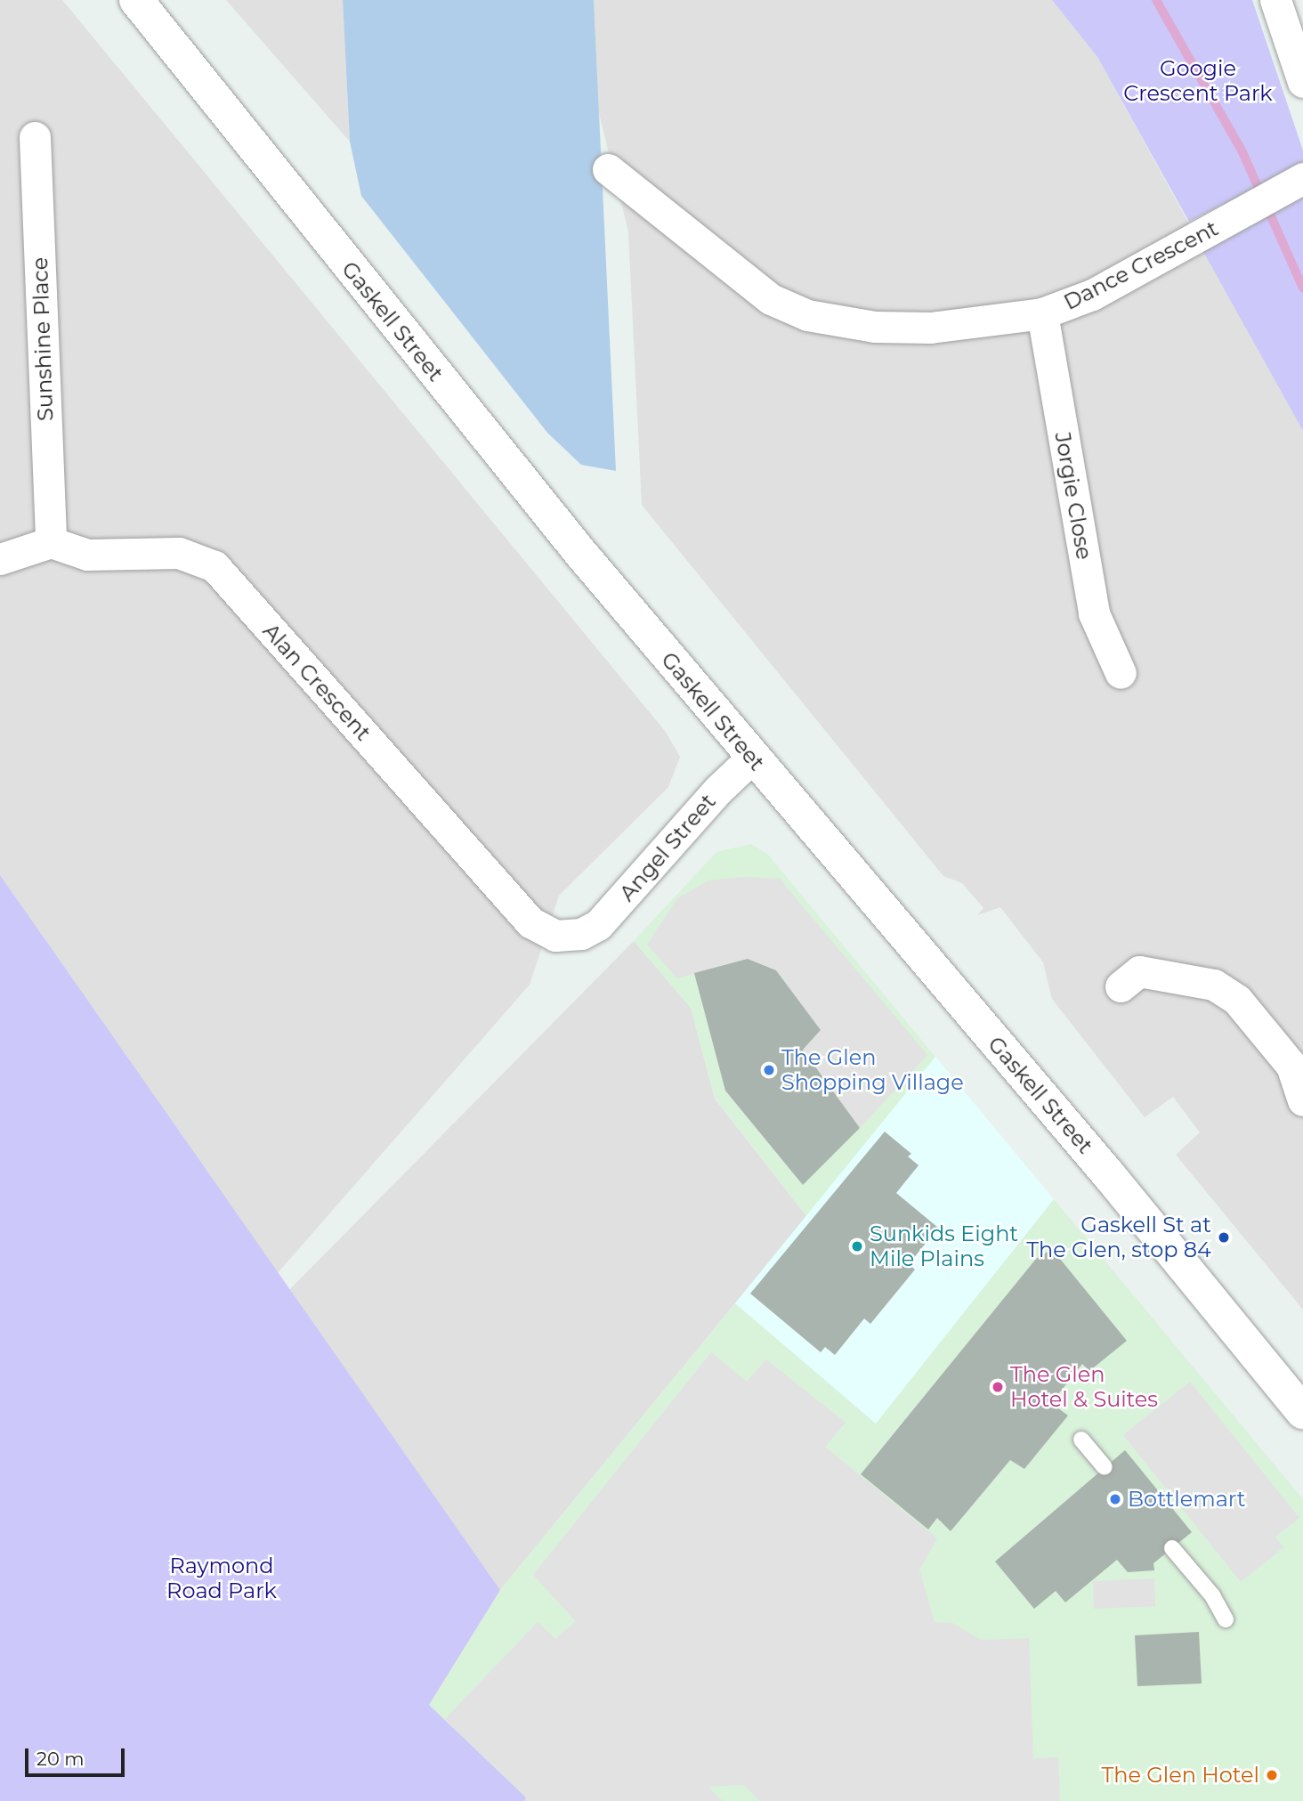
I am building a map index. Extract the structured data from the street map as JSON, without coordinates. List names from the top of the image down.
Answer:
{
  "streets": {
    "street": [
      "Dance Crescent",
      "Gaskell Street",
      "Sunshine Place",
      "Jorgie Close",
      "Alan Crescent",
      "Angel Street"
    ]
  },
  "crossings": [
    ["Dance Crescent", "Jorgie Close"],
    ["Gaskell Street", "Angel Street"],
    ["Sunshine Place", "Alan Crescent"],
    ["Alan Crescent", "Angel Street"]
  ],
  "parks": ["Googie Crescent Park", "Raymond Road Park"],
  "places": [
    "The Glen Shopping Village",
    "Gaskell St at The Glen, stop 84",
    "Sunkids Eight Mile Plains",
    "The Glen Hotel & Suites",
    "Bottlemart",
    "The Glen Hotel"
  ],
  "scale_bar": "20 m"
}
